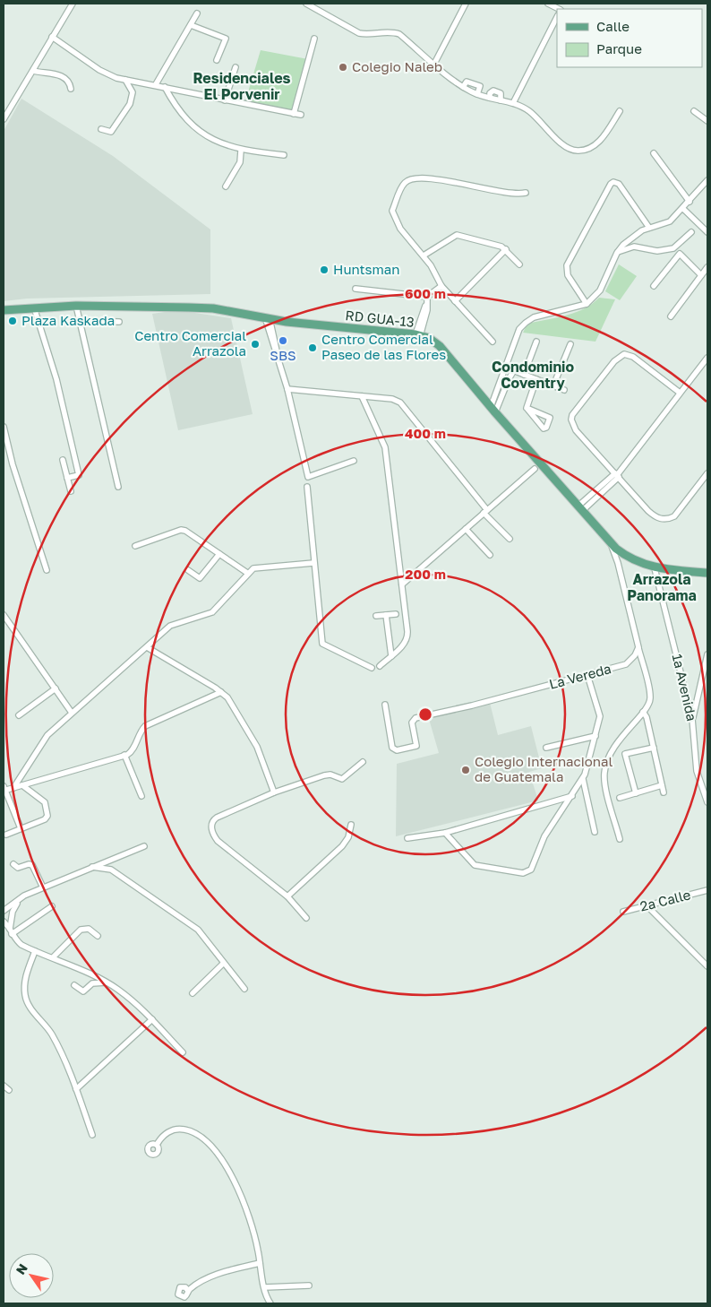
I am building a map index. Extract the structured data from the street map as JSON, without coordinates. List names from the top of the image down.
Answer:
{
  "streets": {
    "main road": ["RD GUA-13"],
    "street": ["La Vereda", "1a Avenida", "2a Calle"]
  },
  "crossings": [
    ["RD GUA-13", "1a Avenida"]
  ],
  "districts": ["Residenciales El Porvenir", "Condominio Coventry", "Arrazola Panorama"],
  "places": [
    "Colegio Naleb",
    "Huntsman",
    "Plaza Kaskada",
    "SBS",
    "Centro Comercial Arrazola",
    "Centro Comercial Paseo de las Flores",
    "Colegio Internacional de Guatemala"
  ],
  "legend": ["Calle", "Parque"],
  "north": "top left",
  "rings": ["600 m", "400 m", "200 m"]
}
